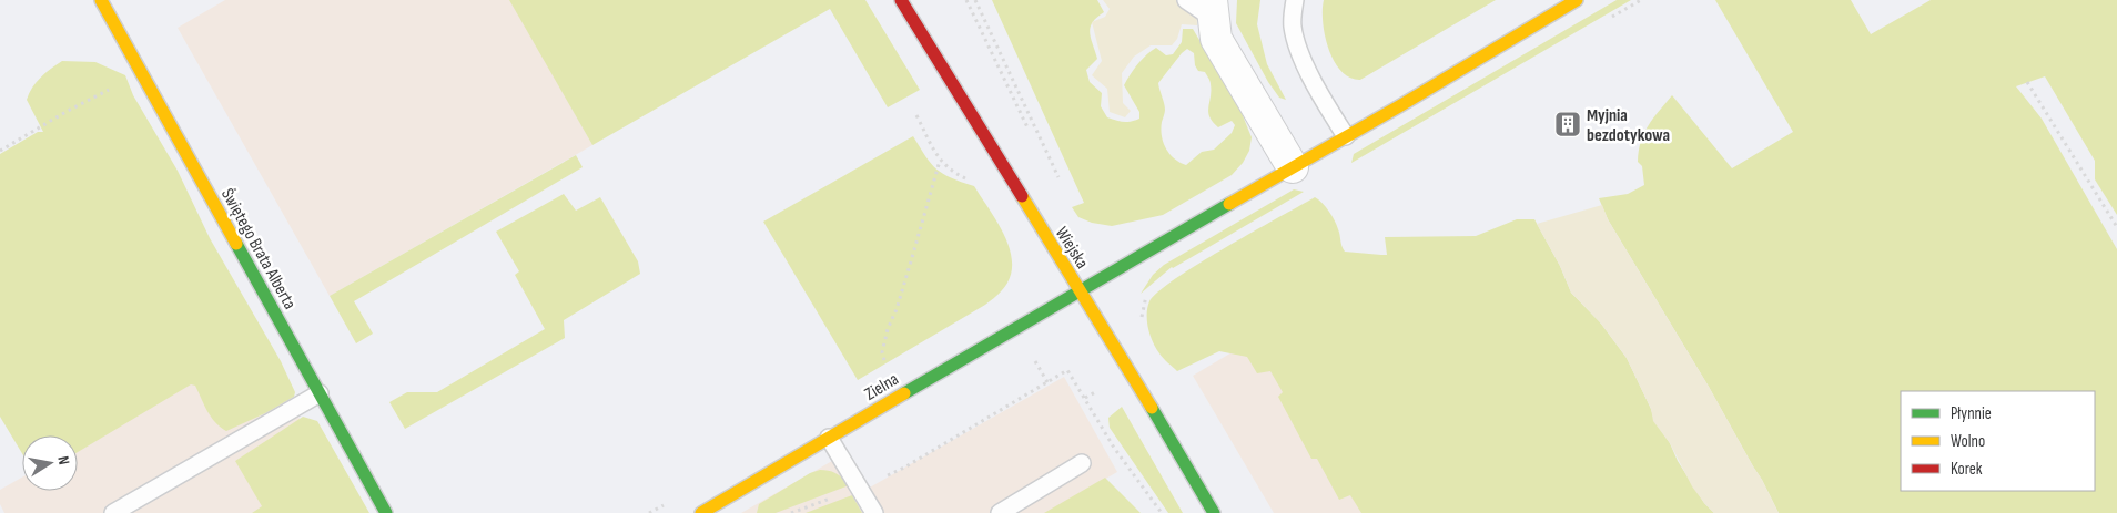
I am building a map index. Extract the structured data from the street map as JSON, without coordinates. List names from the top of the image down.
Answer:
{
  "streets": {
    "street": ["Wiejska", "Świętego Brata Alberta", "Zielna"]
  },
  "crossings": [
    ["Wiejska", "Zielna"]
  ],
  "places": {
    "building": ["Myjnia bezdotykowa"]
  },
  "legend": ["Płynnie", "Wolno", "Korek"],
  "north": "right"
}
